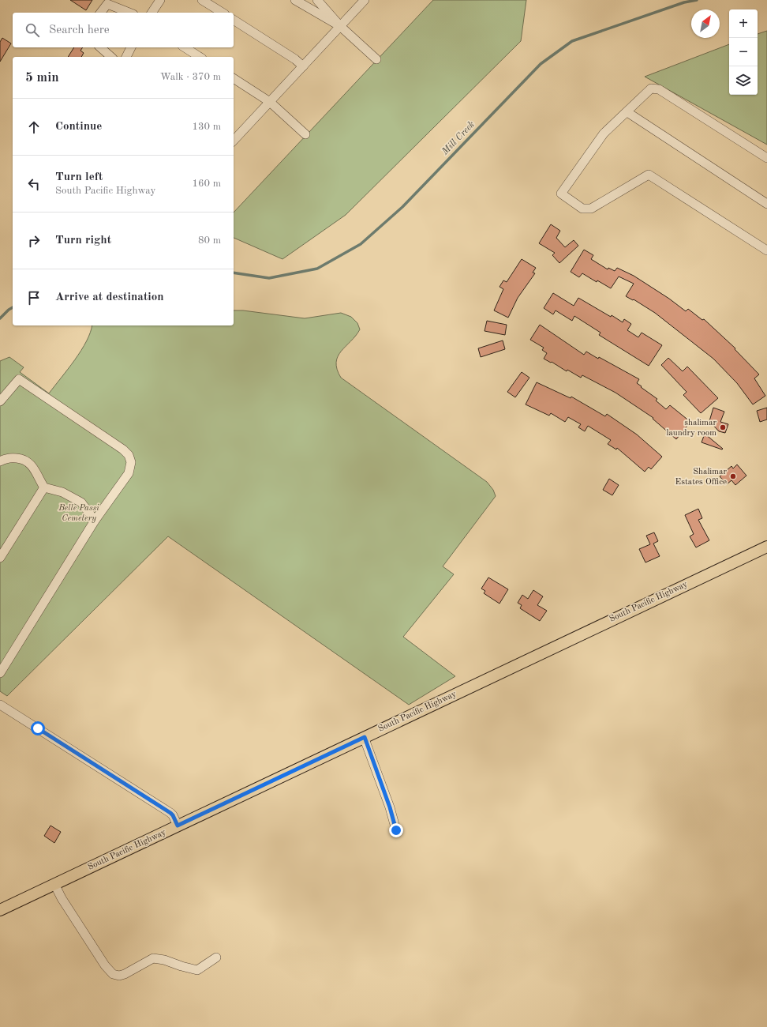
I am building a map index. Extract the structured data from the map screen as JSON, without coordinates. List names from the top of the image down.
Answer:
{
  "streets": {
    "main road": ["South Pacific Highway"]
  },
  "water": ["Mill Creek"],
  "parks": ["Belle Passi Cemetery"],
  "places": ["shalimar laundry room", "Shalimar Estates Office"],
  "north": "top right",
  "page": {
    "map_buttons": ["+", "−"],
    "search": "Search here",
    "heading": ["5 min", "Walk · 370 m"],
    "list": [
      ["Continue", "130 m"],
      ["Turn left", "South Pacific Highway", "160 m"],
      ["Turn right", "80 m"],
      "Arrive at destination"
    ]
  }
}
